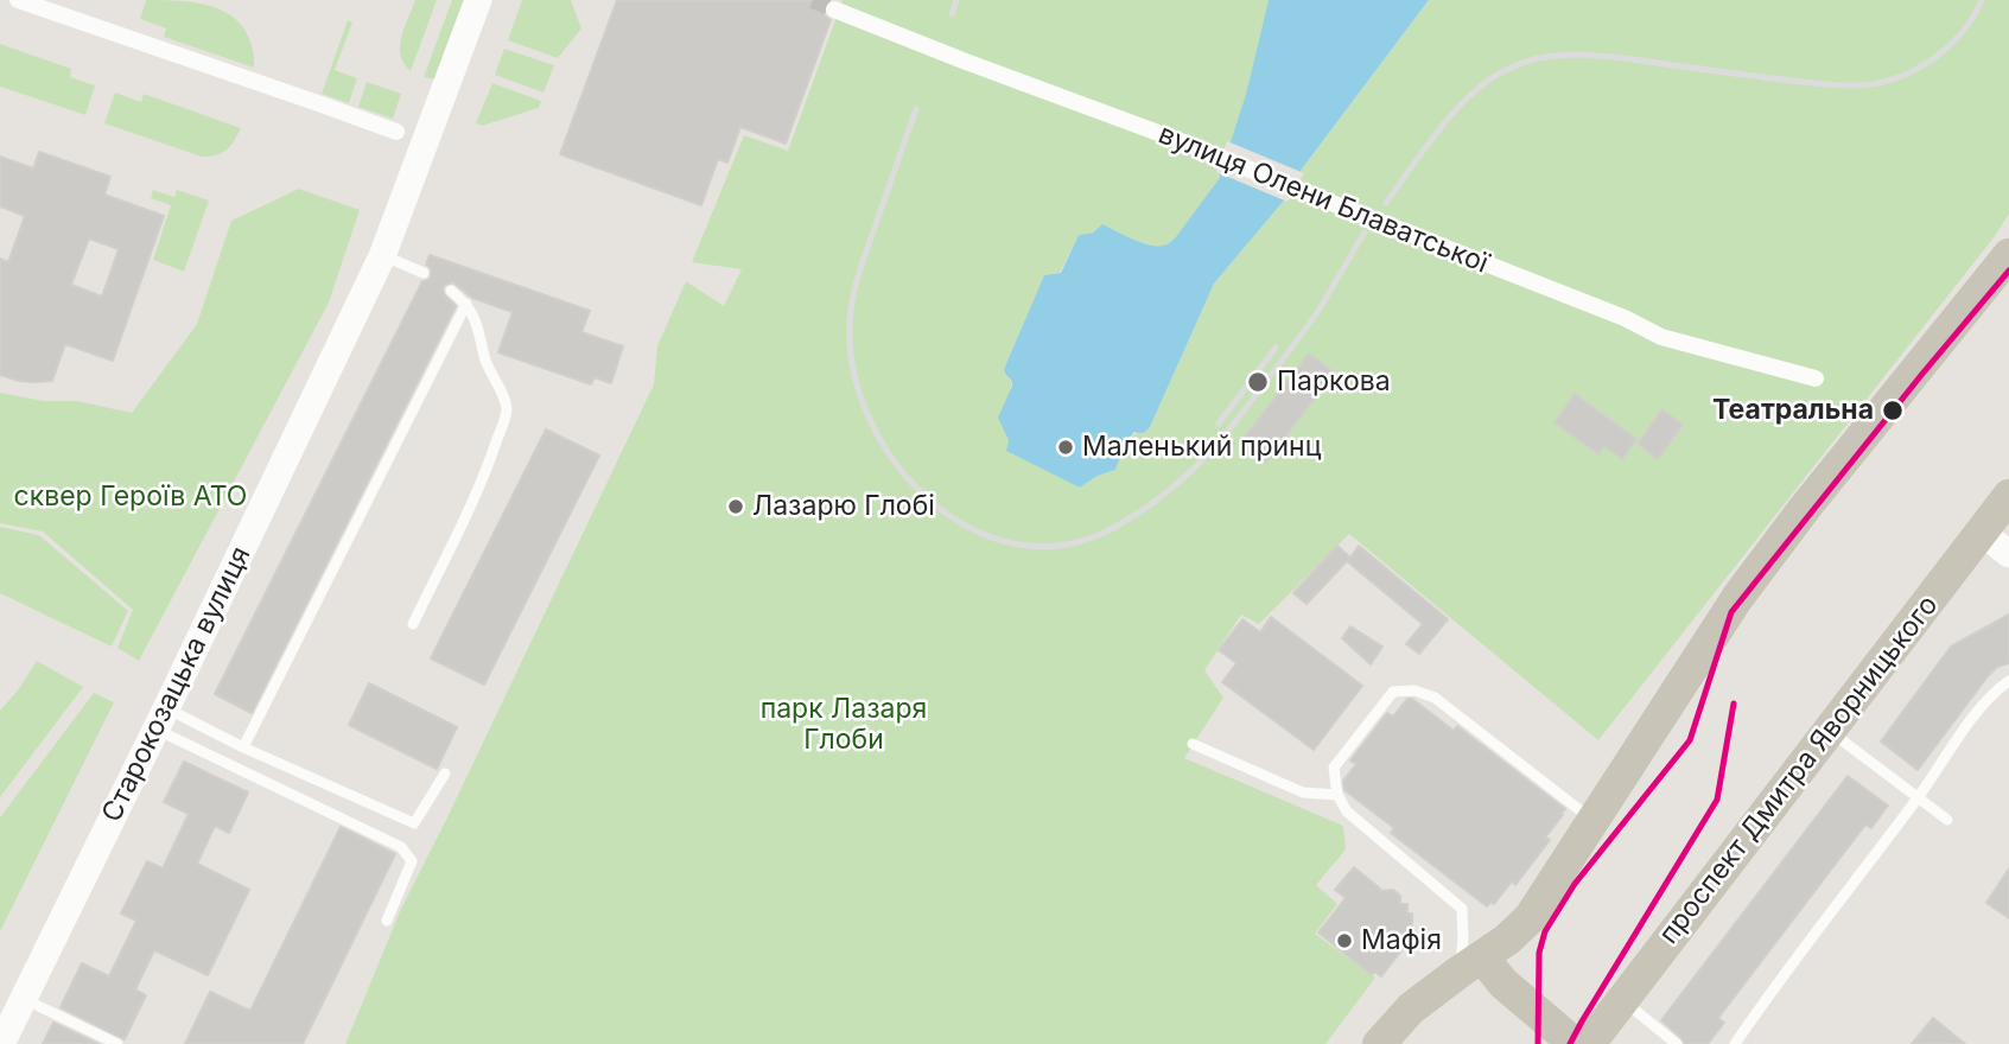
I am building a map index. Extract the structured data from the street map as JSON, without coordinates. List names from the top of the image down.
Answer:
{
  "streets": {
    "main road": ["проспект Дмитра Яворницького"],
    "street": ["вулиця Олени Блаватської", "Старокозацька вулиця"]
  },
  "parks": ["сквер Героїв АТО", "парк Лазаря Глоби"],
  "places": [
    "Паркова",
    "Театральна",
    "Маленький принц",
    "Лазарю Глобі",
    "Мафія"
  ]
}
